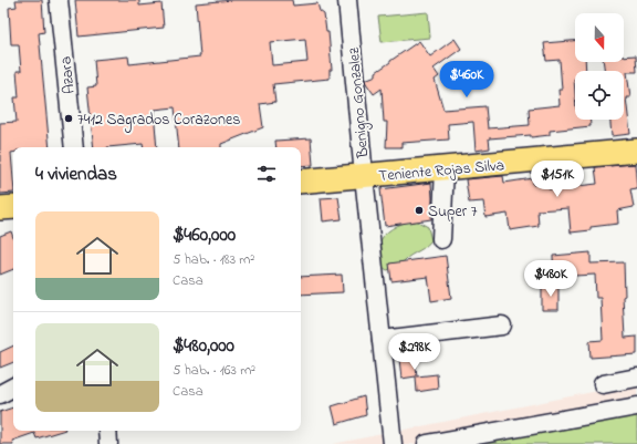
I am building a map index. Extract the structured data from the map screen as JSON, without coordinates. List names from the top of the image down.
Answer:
{
  "streets": {
    "main road": ["Teniente Rojas Silva"],
    "street": ["Azara", "Benigno Gonzalez"]
  },
  "crossings": [
    ["Benigno Gonzalez", "Teniente Rojas Silva"]
  ],
  "places": ["7412 Sagrados Corazones", "Super 7"],
  "north": "bottom",
  "page": {
    "price": [
      "$460K",
      "$151K",
      "$480K",
      "$298K"
    ],
    "heading": "4 viviendas",
    "list": [
      {
        "name": "$460,000",
        "note": "5 hab. · 183 m² · Casa"
      },
      {
        "name": "$480,000",
        "note": "5 hab. · 163 m² · Casa"
      }
    ]
  }
}
